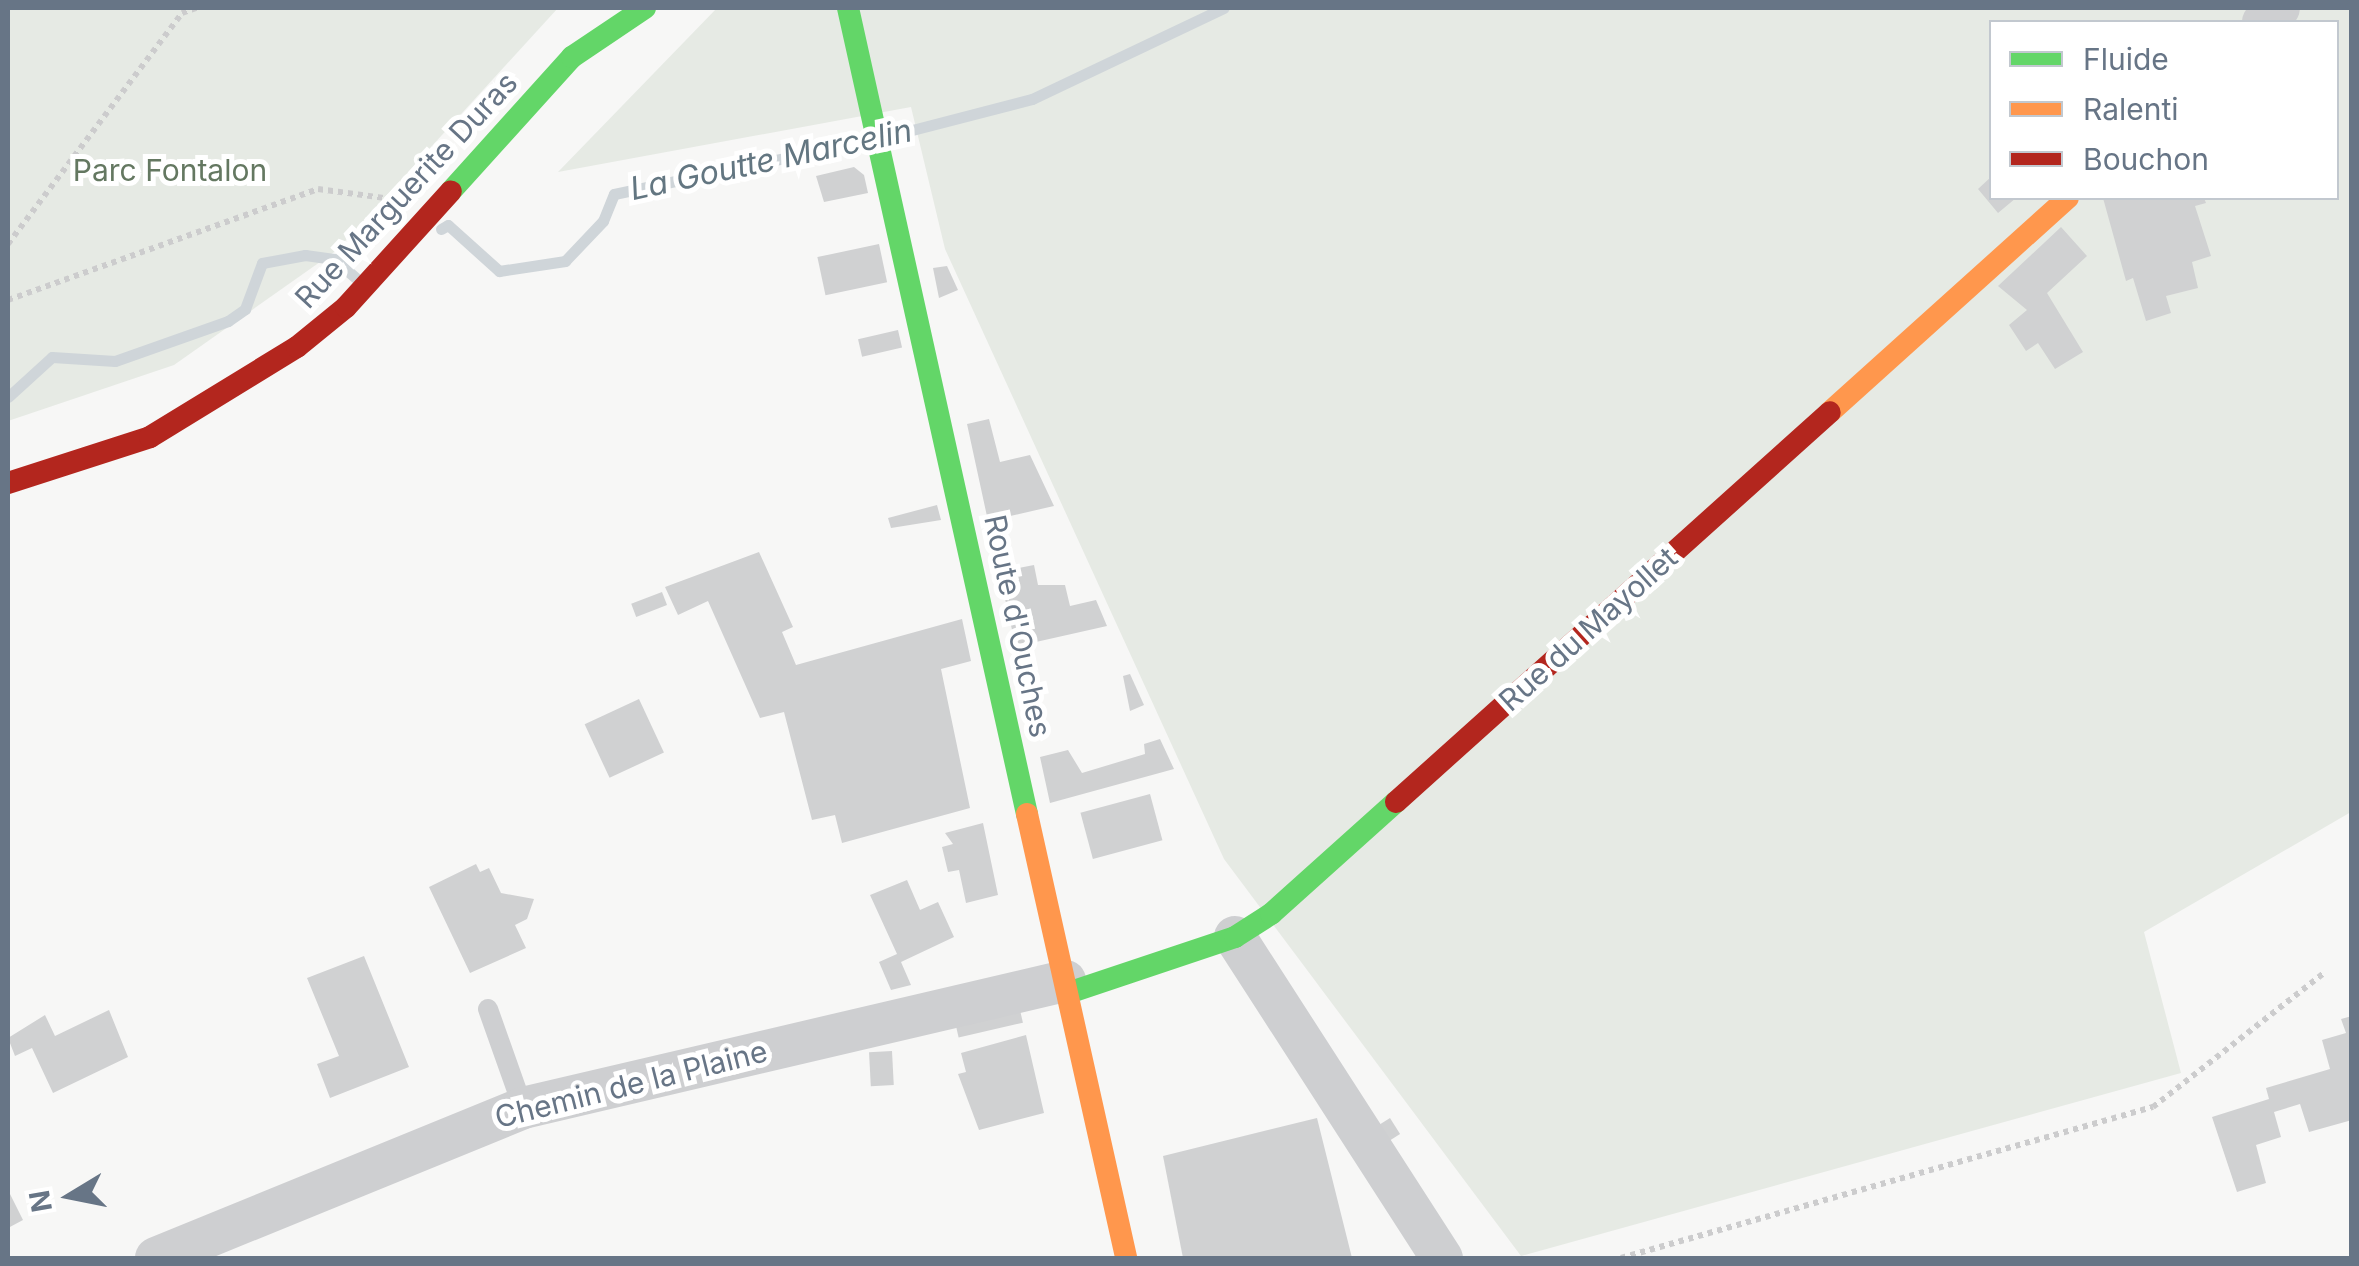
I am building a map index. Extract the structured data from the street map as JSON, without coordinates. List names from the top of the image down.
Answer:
{
  "streets": {
    "street": [
      "Rue Marguerite Duras",
      "Route d'Ouches",
      "Rue du Mayollet",
      "Chemin de la Plaine"
    ]
  },
  "crossings": [
    ["Route d'Ouches", "Rue du Mayollet"],
    ["Route d'Ouches", "Chemin de la Plaine"],
    ["Rue du Mayollet", "Chemin de la Plaine"]
  ],
  "water": ["La Goutte Marcelin"],
  "parks": ["Parc Fontalon"],
  "legend": ["Fluide", "Ralenti", "Bouchon"],
  "north": "left"
}
